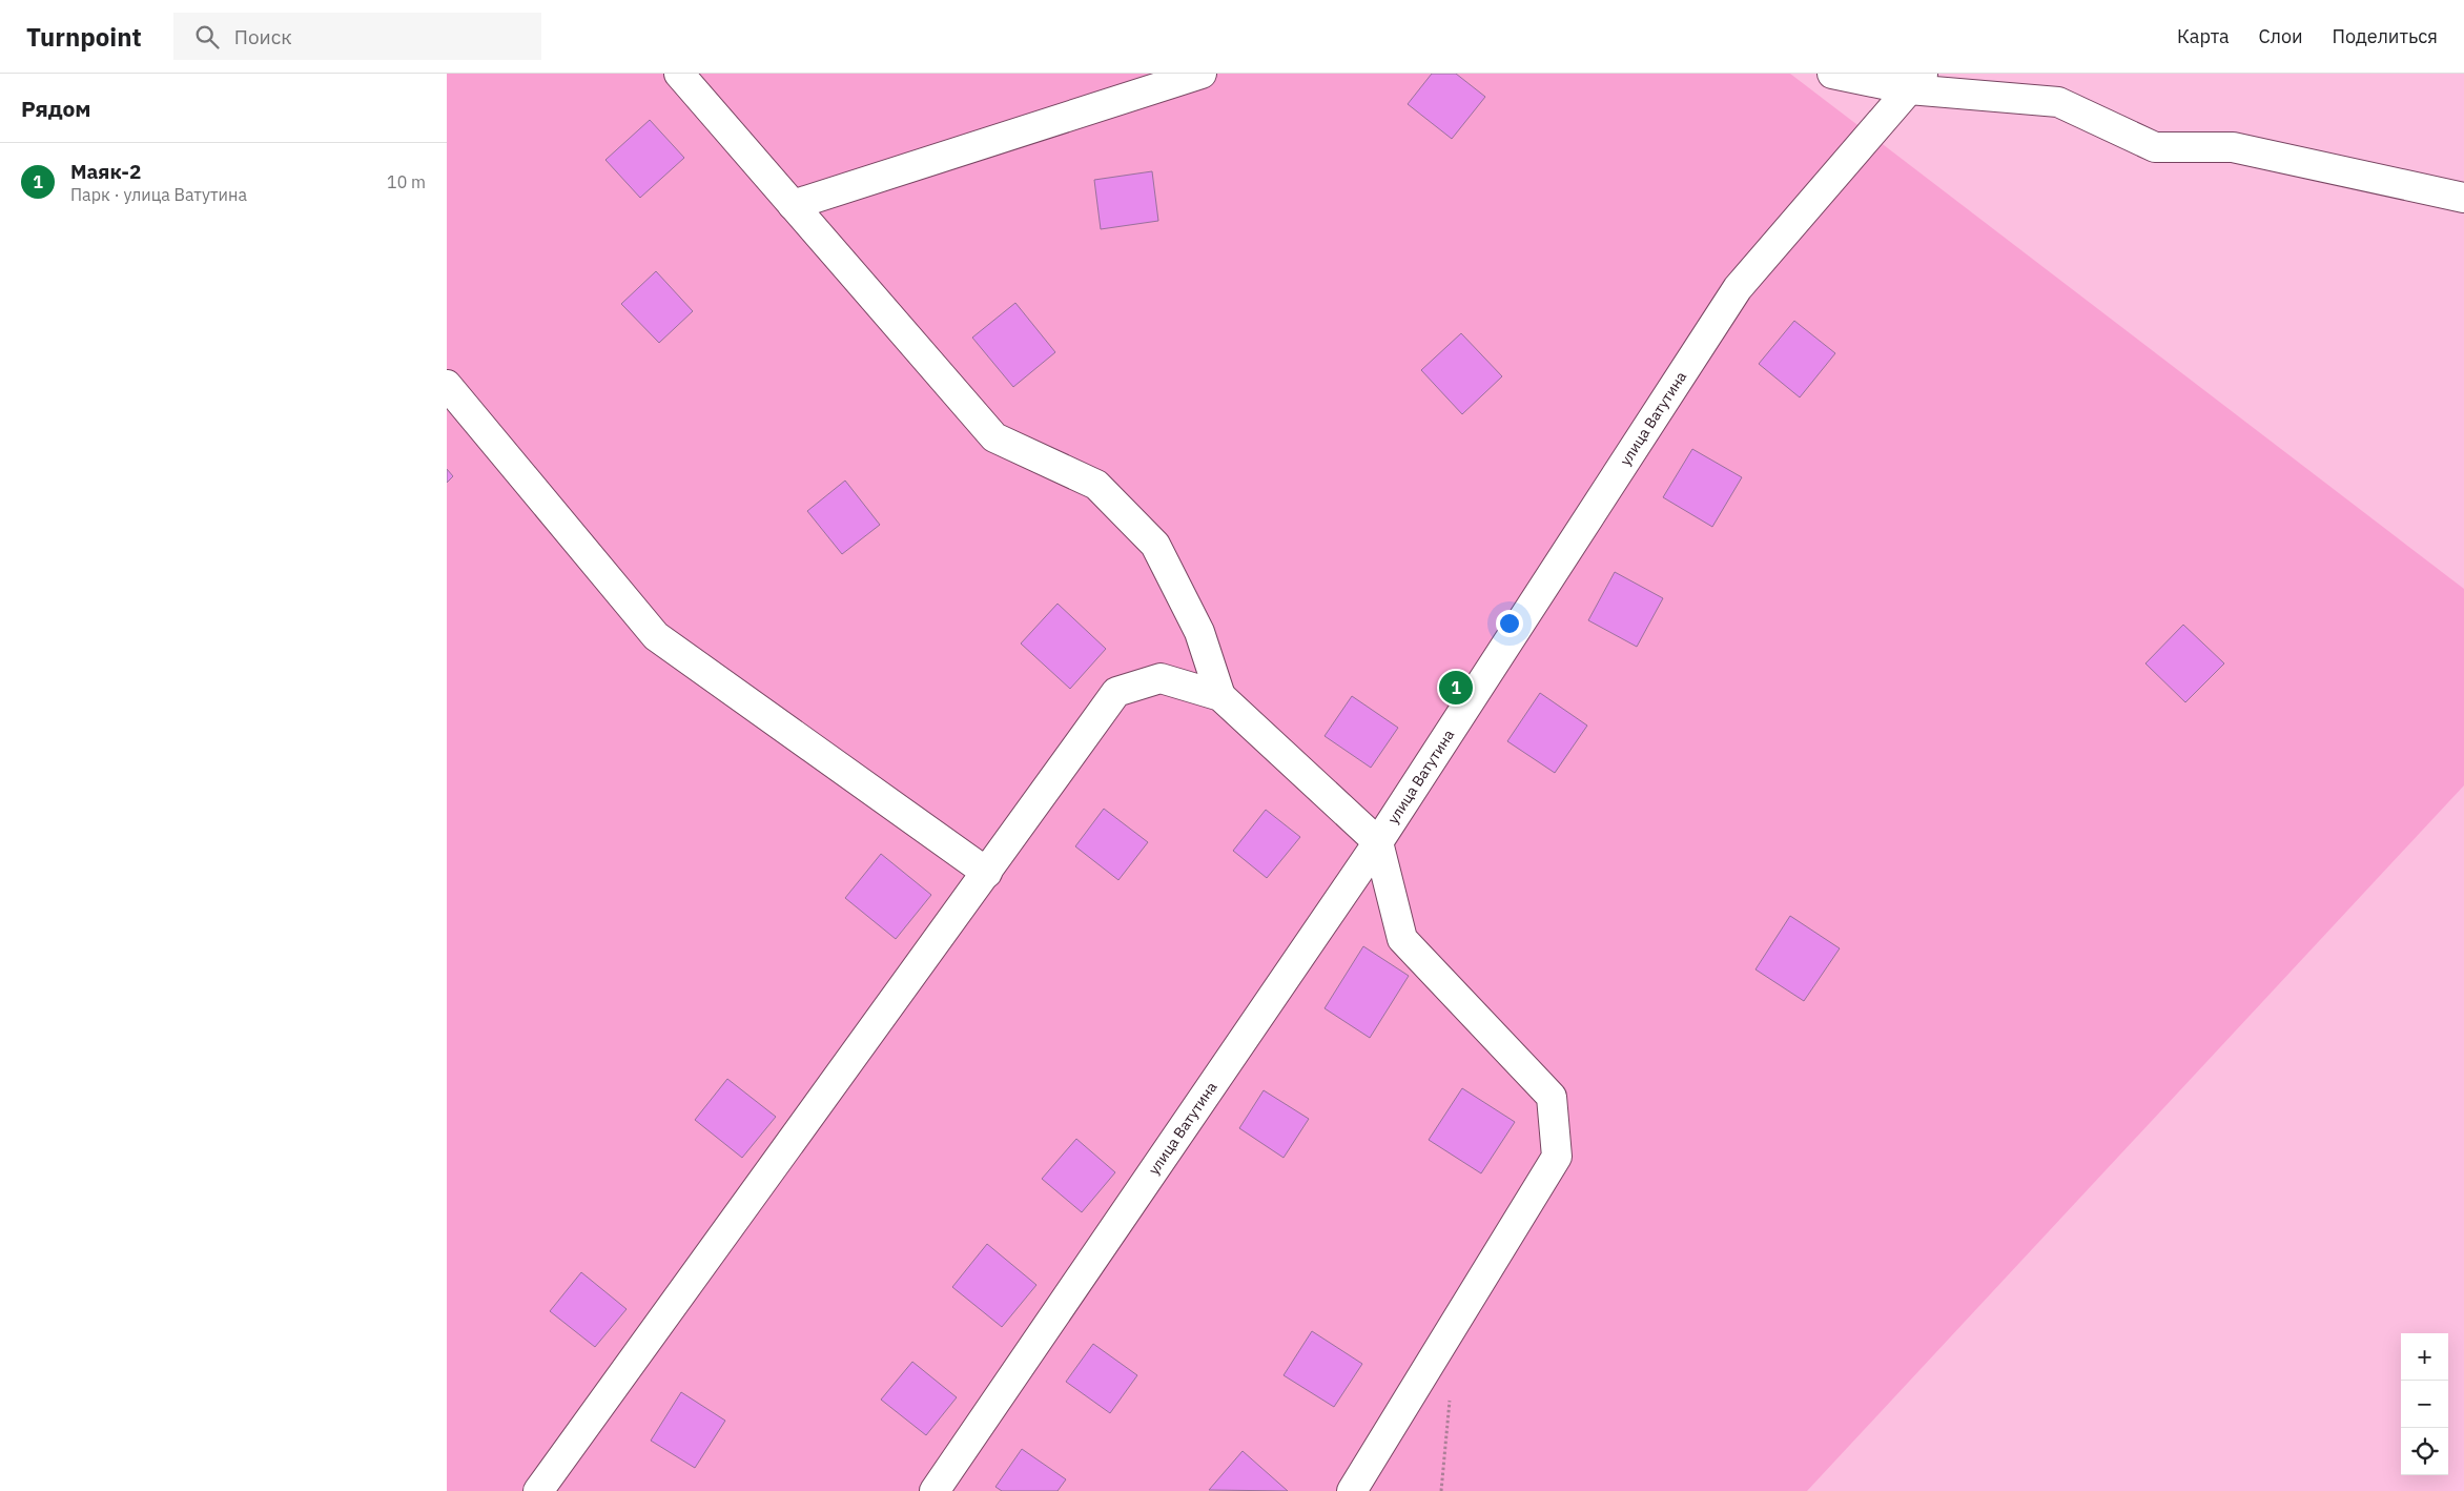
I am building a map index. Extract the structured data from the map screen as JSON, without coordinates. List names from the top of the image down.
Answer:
{
  "streets": {
    "street": ["улица Ватутина"]
  },
  "page": {
    "header": "Turnpoint",
    "search": "Поиск",
    "nav": ["Карта", "Слои", "Поделиться"],
    "heading": "Рядом",
    "list": [
      {
        "mark": "1",
        "name": "Маяк-2",
        "note": "Парк · улица Ватутина",
        "value": "10 m"
      }
    ],
    "pins": "1",
    "map_buttons": ["+", "−"]
  }
}
